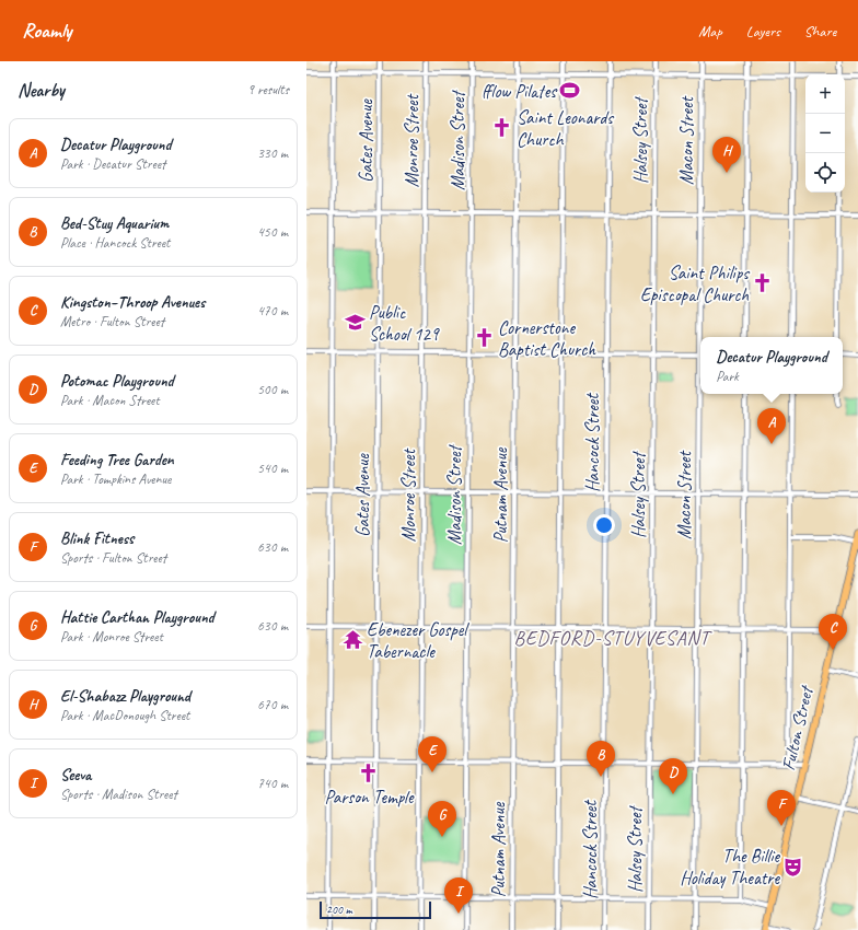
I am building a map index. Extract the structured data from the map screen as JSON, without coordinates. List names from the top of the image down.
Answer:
{
  "streets": {
    "main road": ["Fulton Street"],
    "street": [
      "Gates Avenue",
      "Monroe Street",
      "Madison Street",
      "Halsey Street",
      "Macon Street",
      "Hancock Street",
      "Putnam Avenue"
    ]
  },
  "districts": ["BEDFORD-STUYVESANT"],
  "places": {
    "sports": ["fflow Pilates"],
    "church": [
      "Saint Leonards Church",
      "Saint Philips Episcopal Church",
      "Cornerstone Baptist Church",
      "Parson Temple"
    ],
    "school or university": ["Public School 129"],
    "temple": ["Ebenezer Gospel Tabernacle"],
    "theatre": ["The Billie Holiday Theatre"]
  },
  "scale_bar": "200 m",
  "page": {
    "header": "Roamly",
    "nav": ["Map", "Layers", "Share"],
    "heading": ["Nearby", "9 results"],
    "map_buttons": ["+", "−"],
    "list": [
      {
        "mark": "A",
        "name": "Decatur Playground",
        "note": "Park · Decatur Street",
        "value": "330 m"
      },
      {
        "mark": "B",
        "name": "Bed-Stuy Aquarium",
        "note": "Place · Hancock Street",
        "value": "450 m"
      },
      {
        "mark": "C",
        "name": "Kingston–Throop Avenues",
        "note": "Metro · Fulton Street",
        "value": "470 m"
      },
      {
        "mark": "D",
        "name": "Potomac Playground",
        "note": "Park · Macon Street",
        "value": "500 m"
      },
      {
        "mark": "E",
        "name": "Feeding Tree Garden",
        "note": "Park · Tompkins Avenue",
        "value": "540 m"
      },
      {
        "mark": "F",
        "name": "Blink Fitness",
        "note": "Sports · Fulton Street",
        "value": "630 m"
      },
      {
        "mark": "G",
        "name": "Hattie Carthan Playground",
        "note": "Park · Monroe Street",
        "value": "630 m"
      },
      {
        "mark": "H",
        "name": "El-Shabazz Playground",
        "note": "Park · MacDonough Street",
        "value": "670 m"
      },
      {
        "mark": "I",
        "name": "Seeva",
        "note": "Sports · Madison Street",
        "value": "740 m"
      }
    ],
    "pins": [
      "H",
      "A",
      "C",
      "E",
      "B",
      "D",
      "F",
      "G",
      "I"
    ],
    "popup": ["Decatur Playground", "Park"],
    "scale": "200 m"
  }
}
